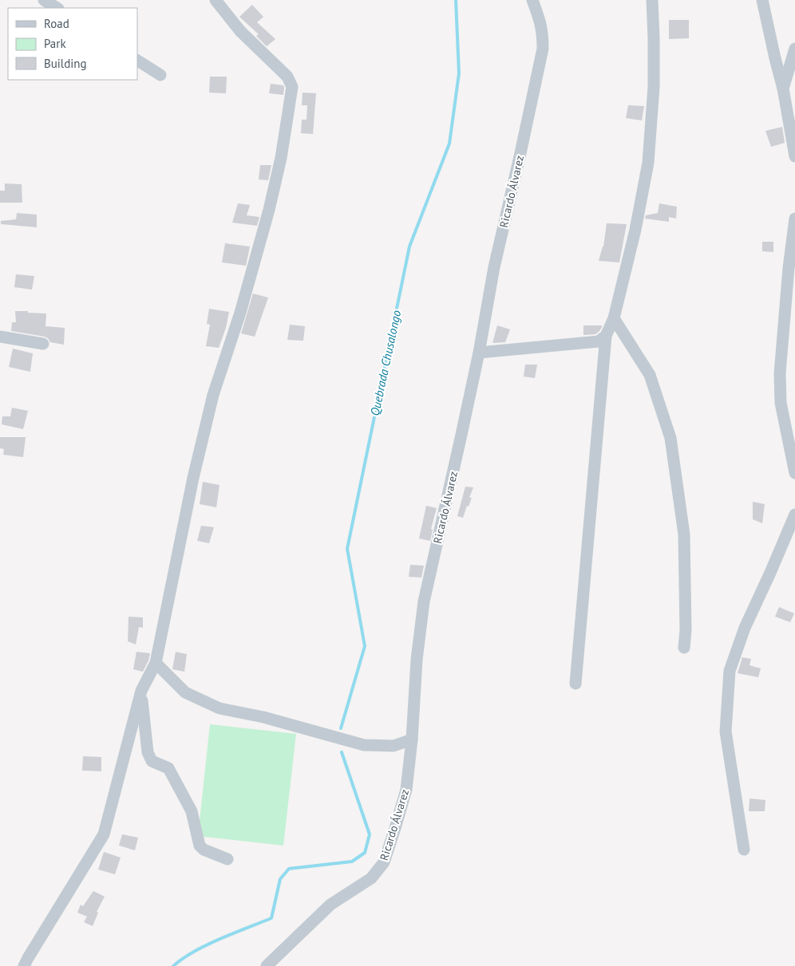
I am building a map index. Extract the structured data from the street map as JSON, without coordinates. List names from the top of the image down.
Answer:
{
  "streets": {
    "street": ["Ricardo Álvarez"]
  },
  "water": ["Quebrada Chusalongo"],
  "legend": ["Road", "Park", "Building"]
}
